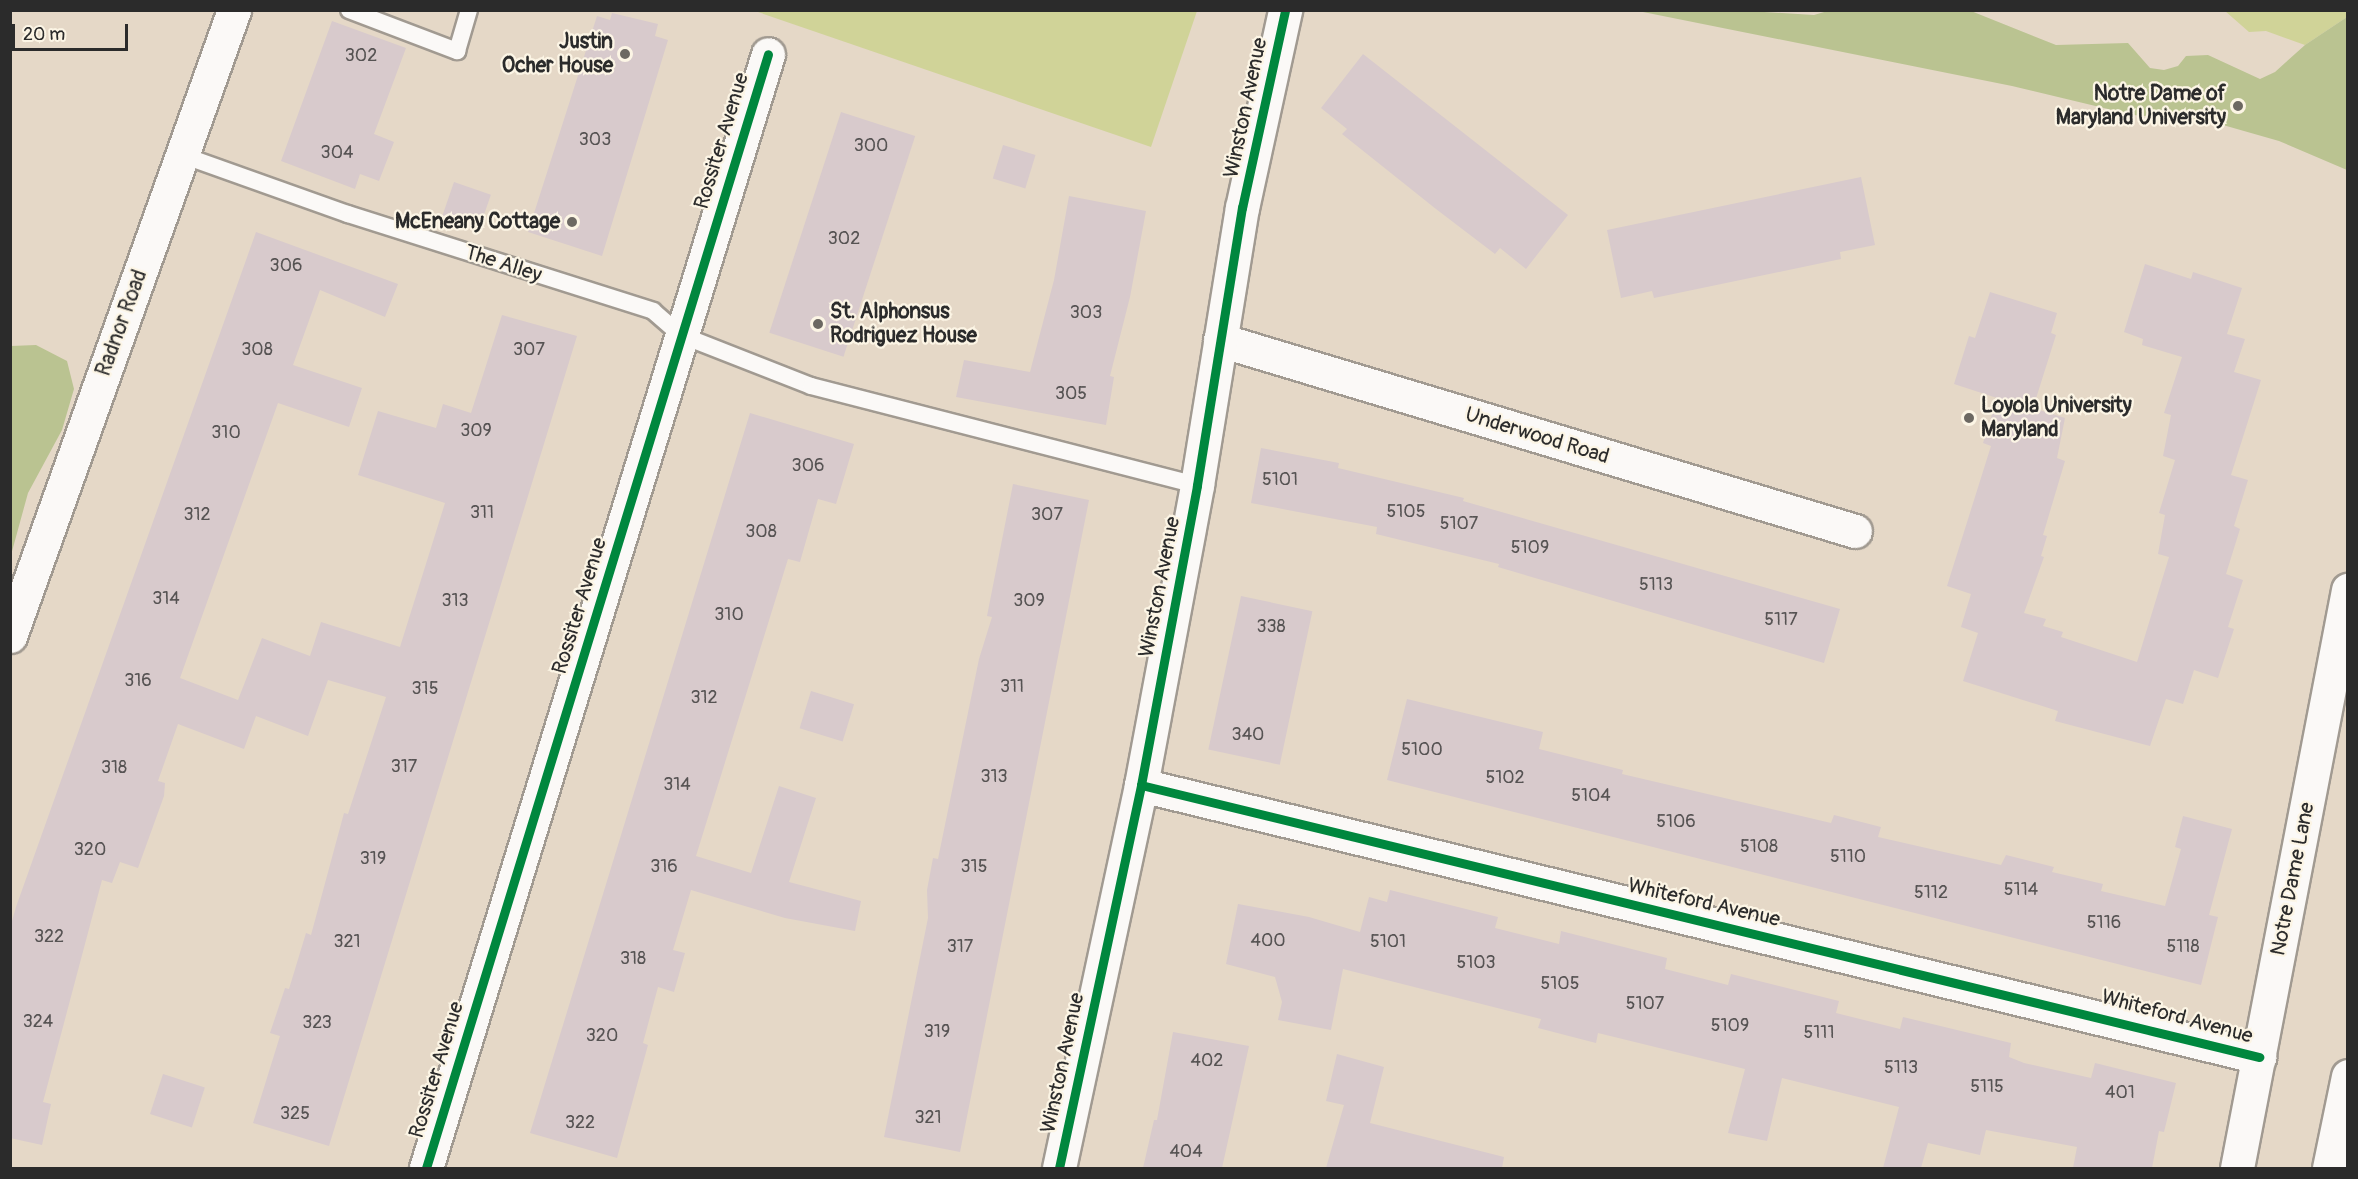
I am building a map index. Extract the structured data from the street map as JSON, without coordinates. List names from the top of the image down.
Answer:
{
  "streets": {
    "street": [
      "Winston Avenue",
      "Rossiter Avenue",
      "Radnor Road",
      "Underwood Road",
      "Notre Dame Lane",
      "Whiteford Avenue"
    ],
    "lane": ["The Alley"]
  },
  "crossings": [
    ["Winston Avenue", "The Alley"],
    ["Winston Avenue", "Underwood Road"],
    ["Winston Avenue", "Whiteford Avenue"],
    ["Rossiter Avenue", "The Alley"],
    ["The Alley", "Radnor Road"],
    ["Notre Dame Lane", "Whiteford Avenue"]
  ],
  "places": [
    "Justin Ocher House",
    "Notre Dame of Maryland University",
    "McEneany Cottage",
    "St. Alphonsus Rodriguez House",
    "Loyola University Maryland"
  ],
  "house_numbers": [
    "302",
    "303",
    "300",
    "304",
    "302",
    "306",
    "303",
    "308",
    "307",
    "305",
    "309",
    "310",
    "306",
    "5101",
    "5105",
    "311",
    "312",
    "307",
    "5107",
    "308",
    "5109",
    "5113",
    "314",
    "313",
    "309",
    "310",
    "5117",
    "338",
    "316",
    "311",
    "315",
    "312",
    "340",
    "5100",
    "317",
    "318",
    "313",
    "5102",
    "314",
    "5104",
    "5106",
    "5108",
    "320",
    "5110",
    "319",
    "316",
    "315",
    "5114",
    "5112",
    "5116",
    "322",
    "400",
    "321",
    "5101",
    "317",
    "5118",
    "318",
    "5103",
    "5105",
    "5107",
    "324",
    "323",
    "5109",
    "319",
    "5111",
    "320",
    "402",
    "5113",
    "5115",
    "401",
    "325",
    "321",
    "322",
    "404"
  ],
  "scale_bar": "20 m"
}
